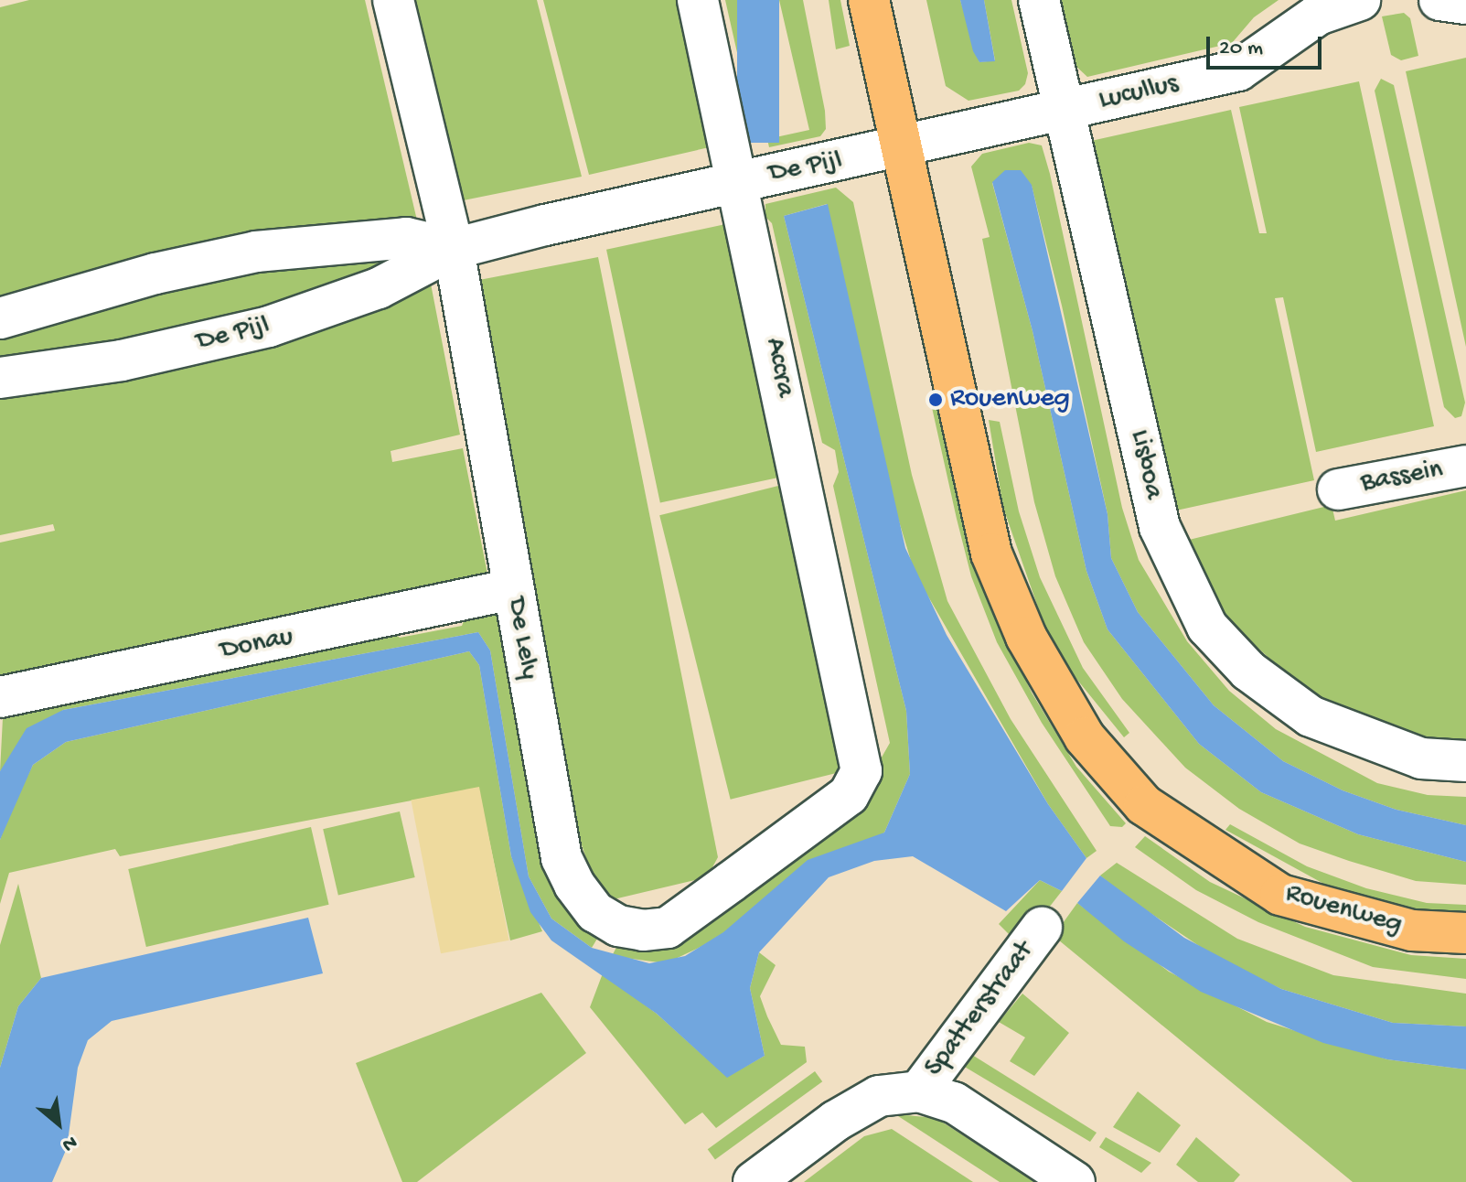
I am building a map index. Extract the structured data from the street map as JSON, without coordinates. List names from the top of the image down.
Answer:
{
  "streets": {
    "main road": ["Rouenweg"],
    "street": [
      "Lucullus",
      "De Pijl",
      "Accra",
      "Lisboa",
      "Bassein",
      "De Lely",
      "Donau",
      "Spatterstraat"
    ]
  },
  "crossings": [
    ["Lucullus", "De Pijl"],
    ["Lucullus", "Lisboa"],
    ["Lucullus", "Rouenweg"],
    ["De Pijl", "Accra"],
    ["De Pijl", "De Lely"],
    ["De Pijl", "Rouenweg"],
    ["Accra", "De Lely"],
    ["De Lely", "Donau"]
  ],
  "places": ["Rouenweg"],
  "scale_bar": "20 m",
  "north": "bottom right"
}
